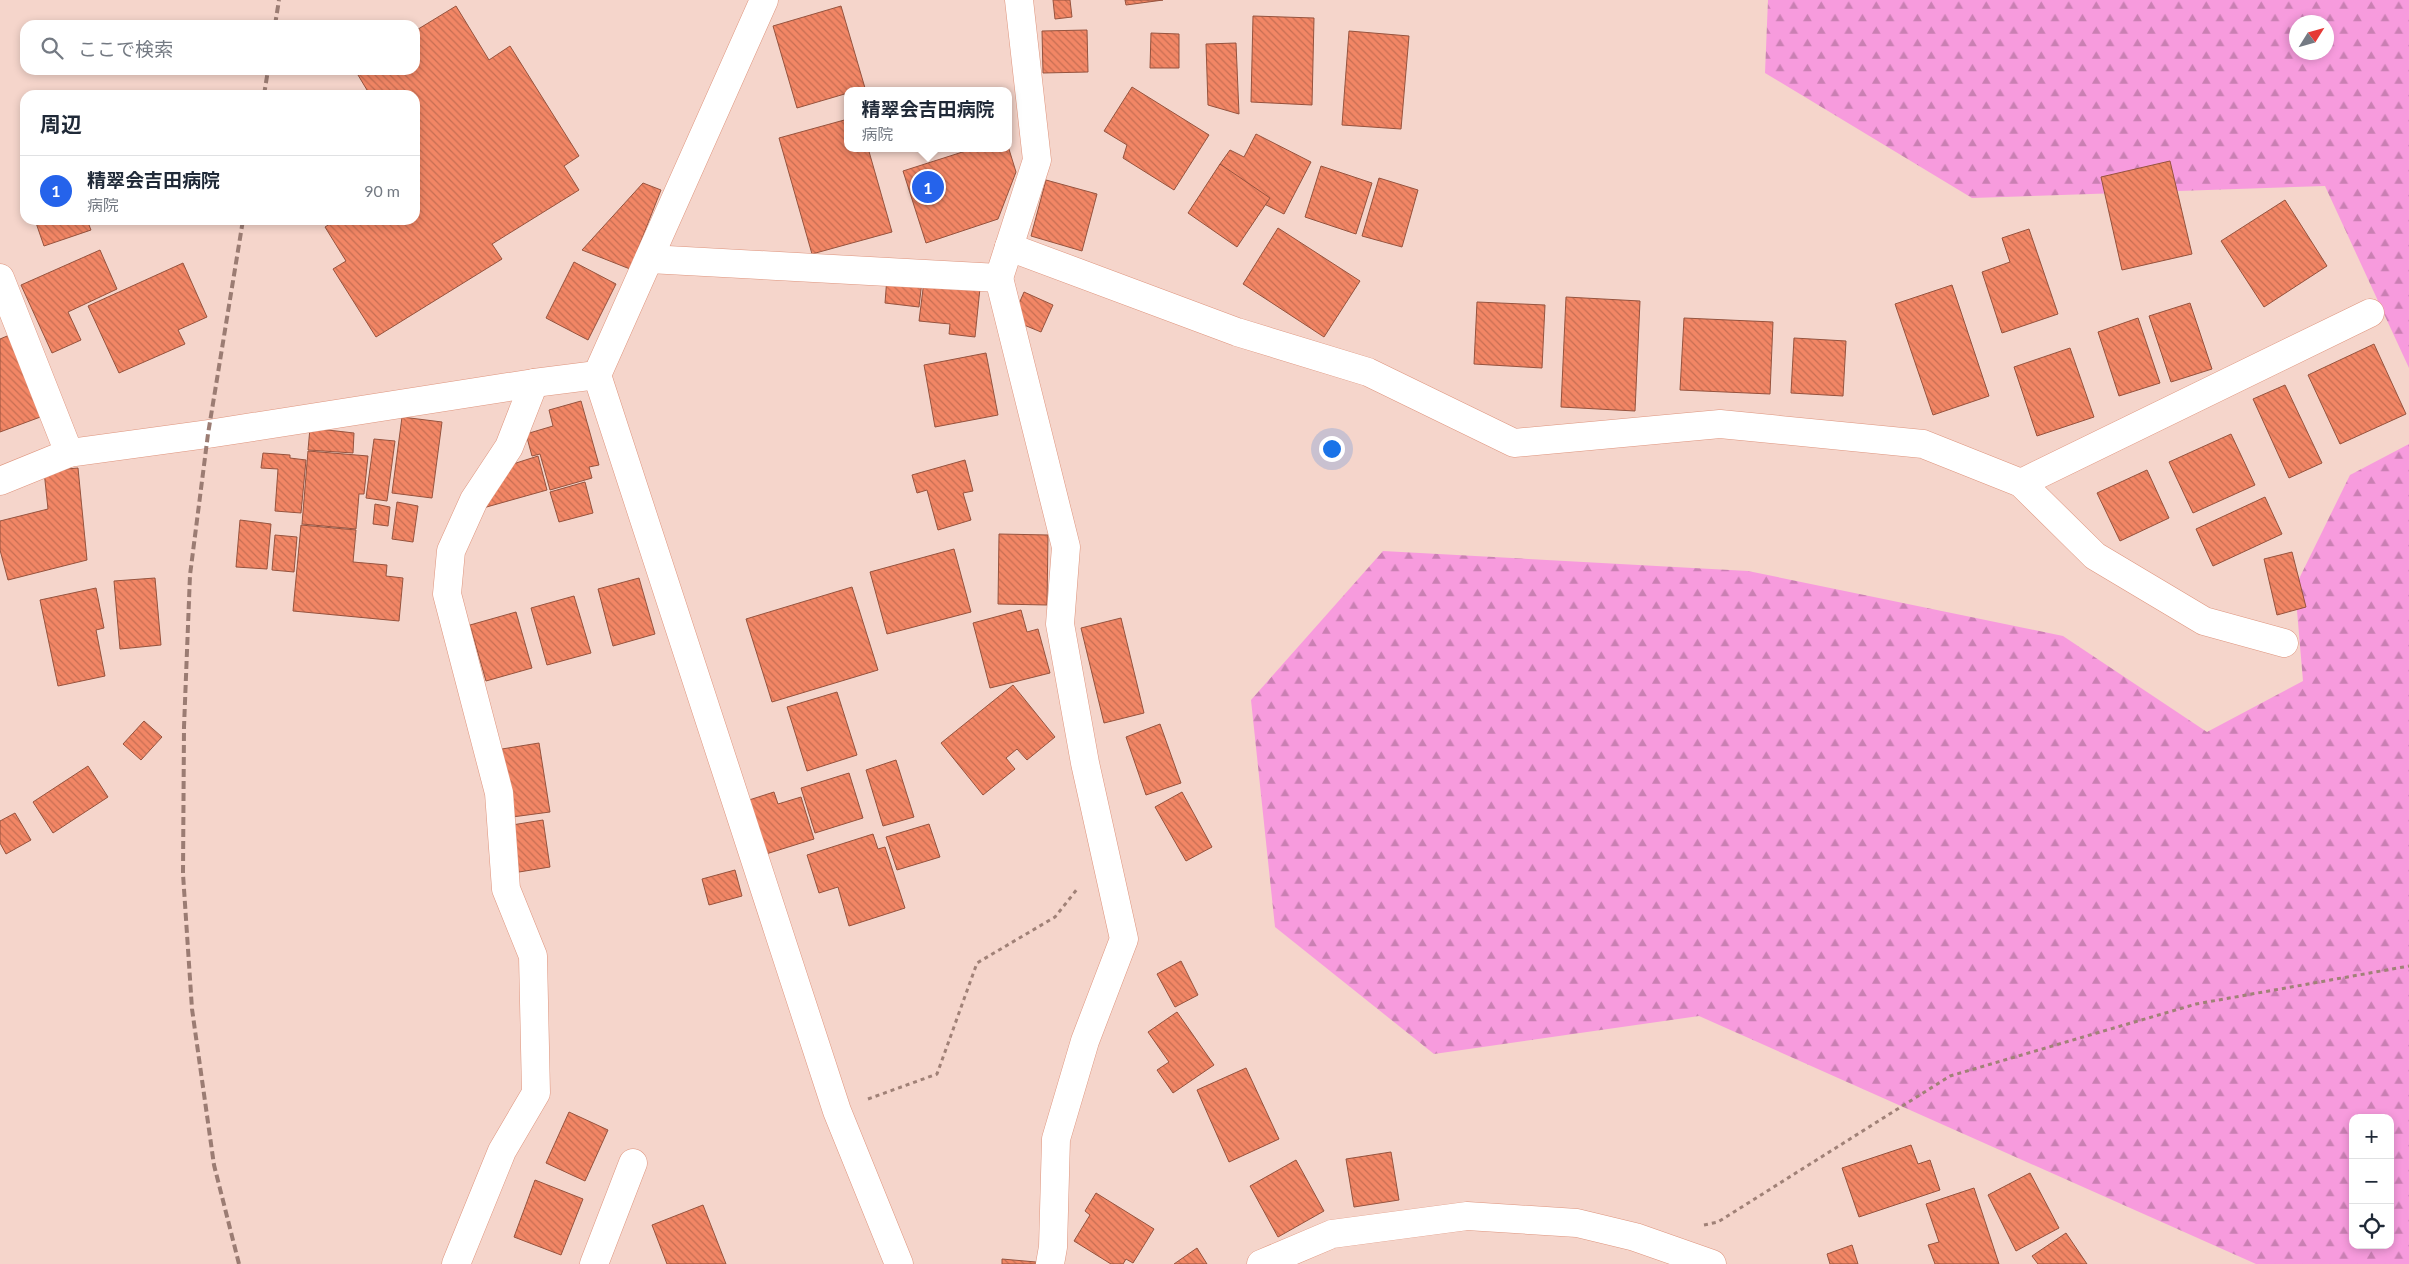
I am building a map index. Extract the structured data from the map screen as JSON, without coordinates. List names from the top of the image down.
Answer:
{
  "north": "top right",
  "page": {
    "search": "ここで検索",
    "popup": ["精翠会吉田病院", "病院"],
    "heading": "周辺",
    "list": [
      {
        "mark": "1",
        "name": "精翠会吉田病院",
        "note": "病院",
        "value": "90 m"
      }
    ],
    "pins": "1",
    "map_buttons": ["+", "−"]
  }
}
